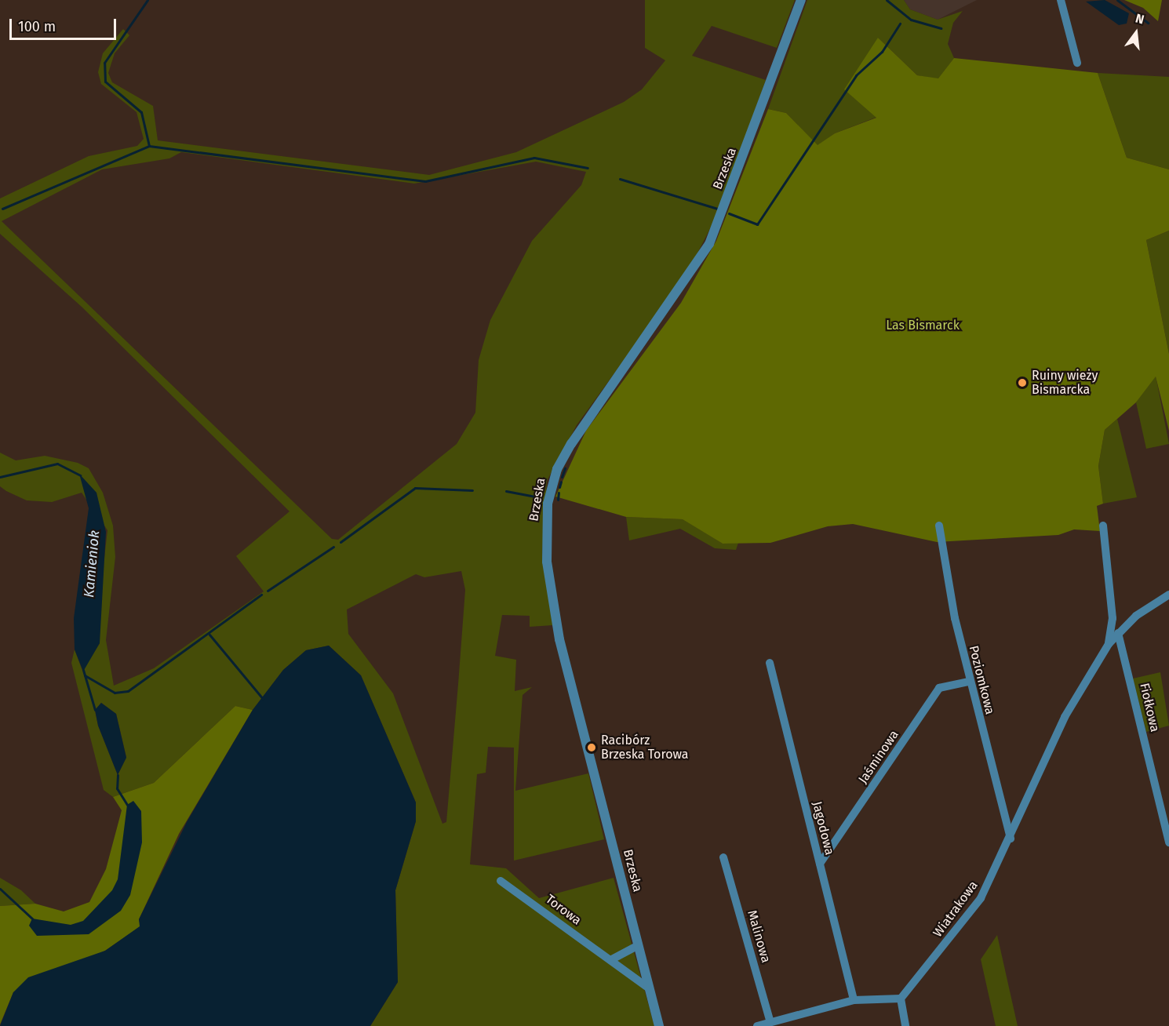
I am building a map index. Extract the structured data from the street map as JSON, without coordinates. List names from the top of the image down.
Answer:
{
  "streets": {
    "street": [
      "Brzeska",
      "Poziomkowa",
      "Fiołkowa",
      "Jaśminowa",
      "Jagodowa",
      "Wiatrakowa",
      "Torowa",
      "Malinowa"
    ]
  },
  "crossings": [
    ["Brzeska", "Torowa"],
    ["Poziomkowa", "Jaśminowa"],
    ["Poziomkowa", "Wiatrakowa"],
    ["Fiołkowa", "Wiatrakowa"],
    ["Jaśminowa", "Jagodowa"]
  ],
  "water": ["Kamieniok"],
  "parks": ["Las Bismarck"],
  "places": ["Ruiny wieży Bismarcka", "Racibórz Brzeska Torowa"],
  "scale_bar": "100 m",
  "north": "top"
}
